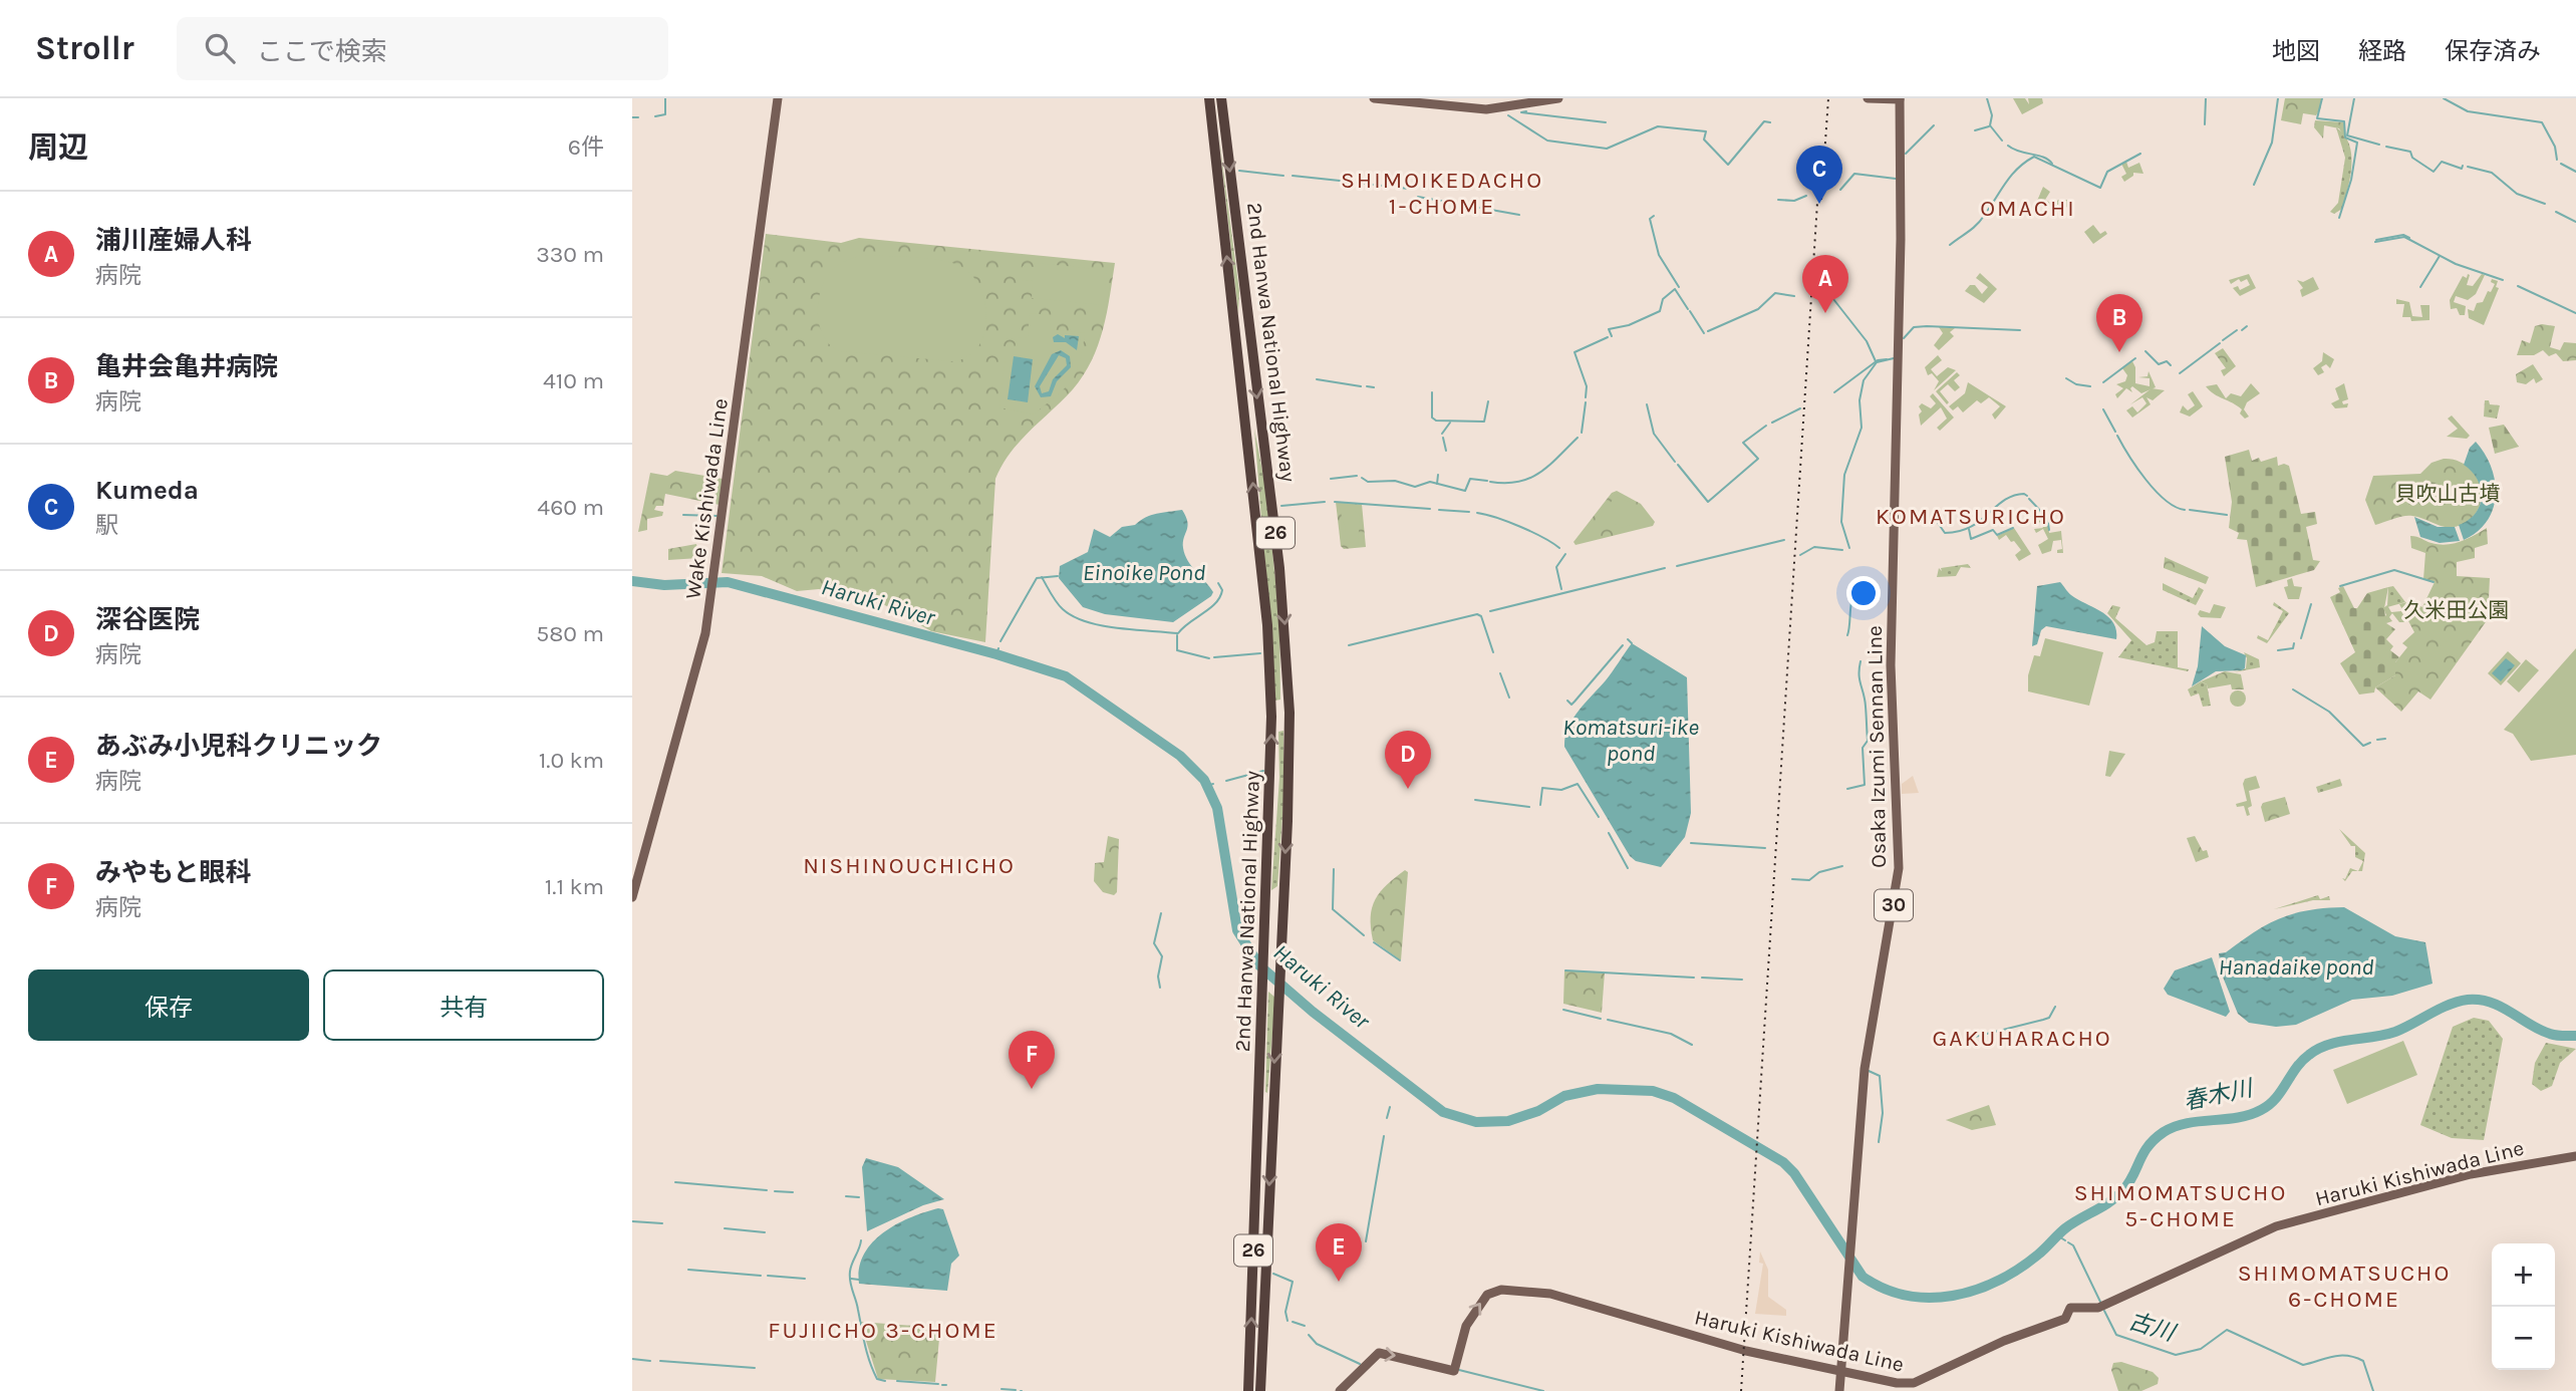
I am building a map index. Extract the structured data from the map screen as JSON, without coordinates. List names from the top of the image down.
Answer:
{
  "streets": {
    "highway": ["2nd Hanwa National Highway", "26"],
    "main road": [
      "Wake Kishiwada Line",
      "Osaka Izumi Sennan Line",
      "30",
      "Haruki Kishiwada Line"
    ]
  },
  "crossings": [
    ["Osaka Izumi Sennan Line", "Haruki Kishiwada Line"]
  ],
  "one_way": ["Haruki Kishiwada Line"],
  "districts": [
    "SHIMOIKEDACHO 1-CHOME",
    "OMACHI",
    "KOMATSURICHO",
    "NISHINOUCHICHO",
    "GAKUHARACHO",
    "SHIMOMATSUCHO 5-CHOME",
    "SHIMOMATSUCHO 6-CHOME",
    "FUJIICHO 3-CHOME"
  ],
  "water": [
    "Einoike Pond",
    "Haruki River",
    "Komatsuri-ike pond",
    "Hanadaike pond",
    "春木川",
    "古川"
  ],
  "parks": ["貝吹山古墳", "久米田公園"],
  "page": {
    "header": "Strollr",
    "search": "ここで検索",
    "nav": ["地図", "経路", "保存済み"],
    "heading": ["周辺", "6件"],
    "pins": [
      "C",
      "A",
      "B",
      "D",
      "F",
      "E"
    ],
    "list": [
      {
        "mark": "A",
        "name": "浦川産婦人科",
        "note": "病院",
        "value": "330 m"
      },
      {
        "mark": "B",
        "name": "亀井会亀井病院",
        "note": "病院",
        "value": "410 m"
      },
      {
        "mark": "C",
        "name": "Kumeda",
        "note": "駅",
        "value": "460 m"
      },
      {
        "mark": "D",
        "name": "深谷医院",
        "note": "病院",
        "value": "580 m"
      },
      {
        "mark": "E",
        "name": "あぶみ小児科クリニック",
        "note": "病院",
        "value": "1.0 km"
      },
      {
        "mark": "F",
        "name": "みやもと眼科",
        "note": "病院",
        "value": "1.1 km"
      }
    ],
    "buttons": ["保存", "共有"],
    "map_buttons": ["+", "−"]
  }
}
